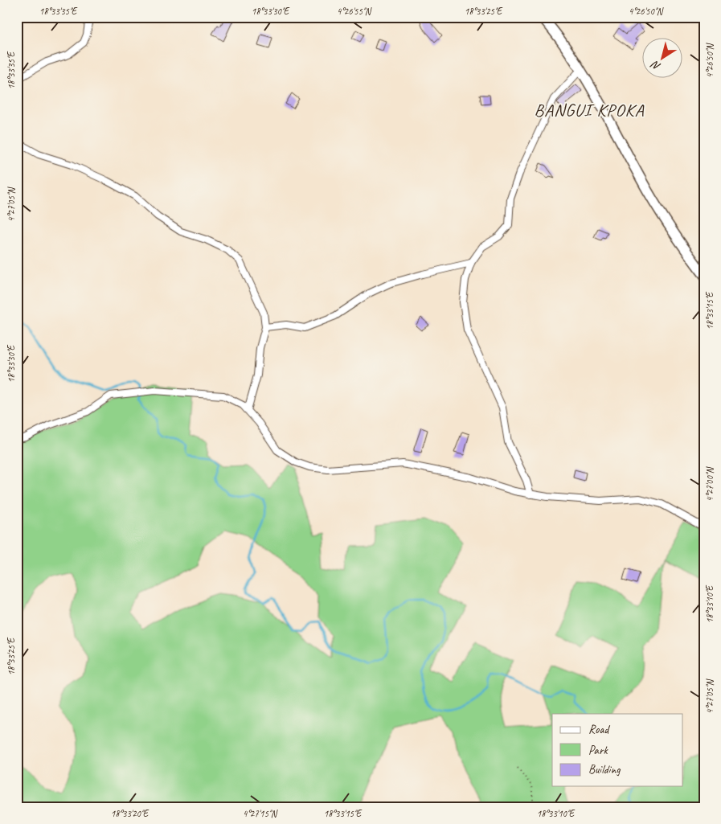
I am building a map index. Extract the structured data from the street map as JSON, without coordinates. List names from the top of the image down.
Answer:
{
  "districts": ["BANGUI KPOKA"],
  "legend": ["Road", "Park", "Building"],
  "north": "bottom left",
  "coordinates": [
    "18°33'35\"E",
    "18°33'30\"E",
    "4°26'55\"N",
    "18°33'25\"E",
    "4°26'50\"N",
    "4°27'05\"N",
    "18°33'15\"E",
    "4°27'00\"N",
    "18°33'10\"E",
    "18°33'20\"E",
    "4°27'15\"N"
  ]
}
